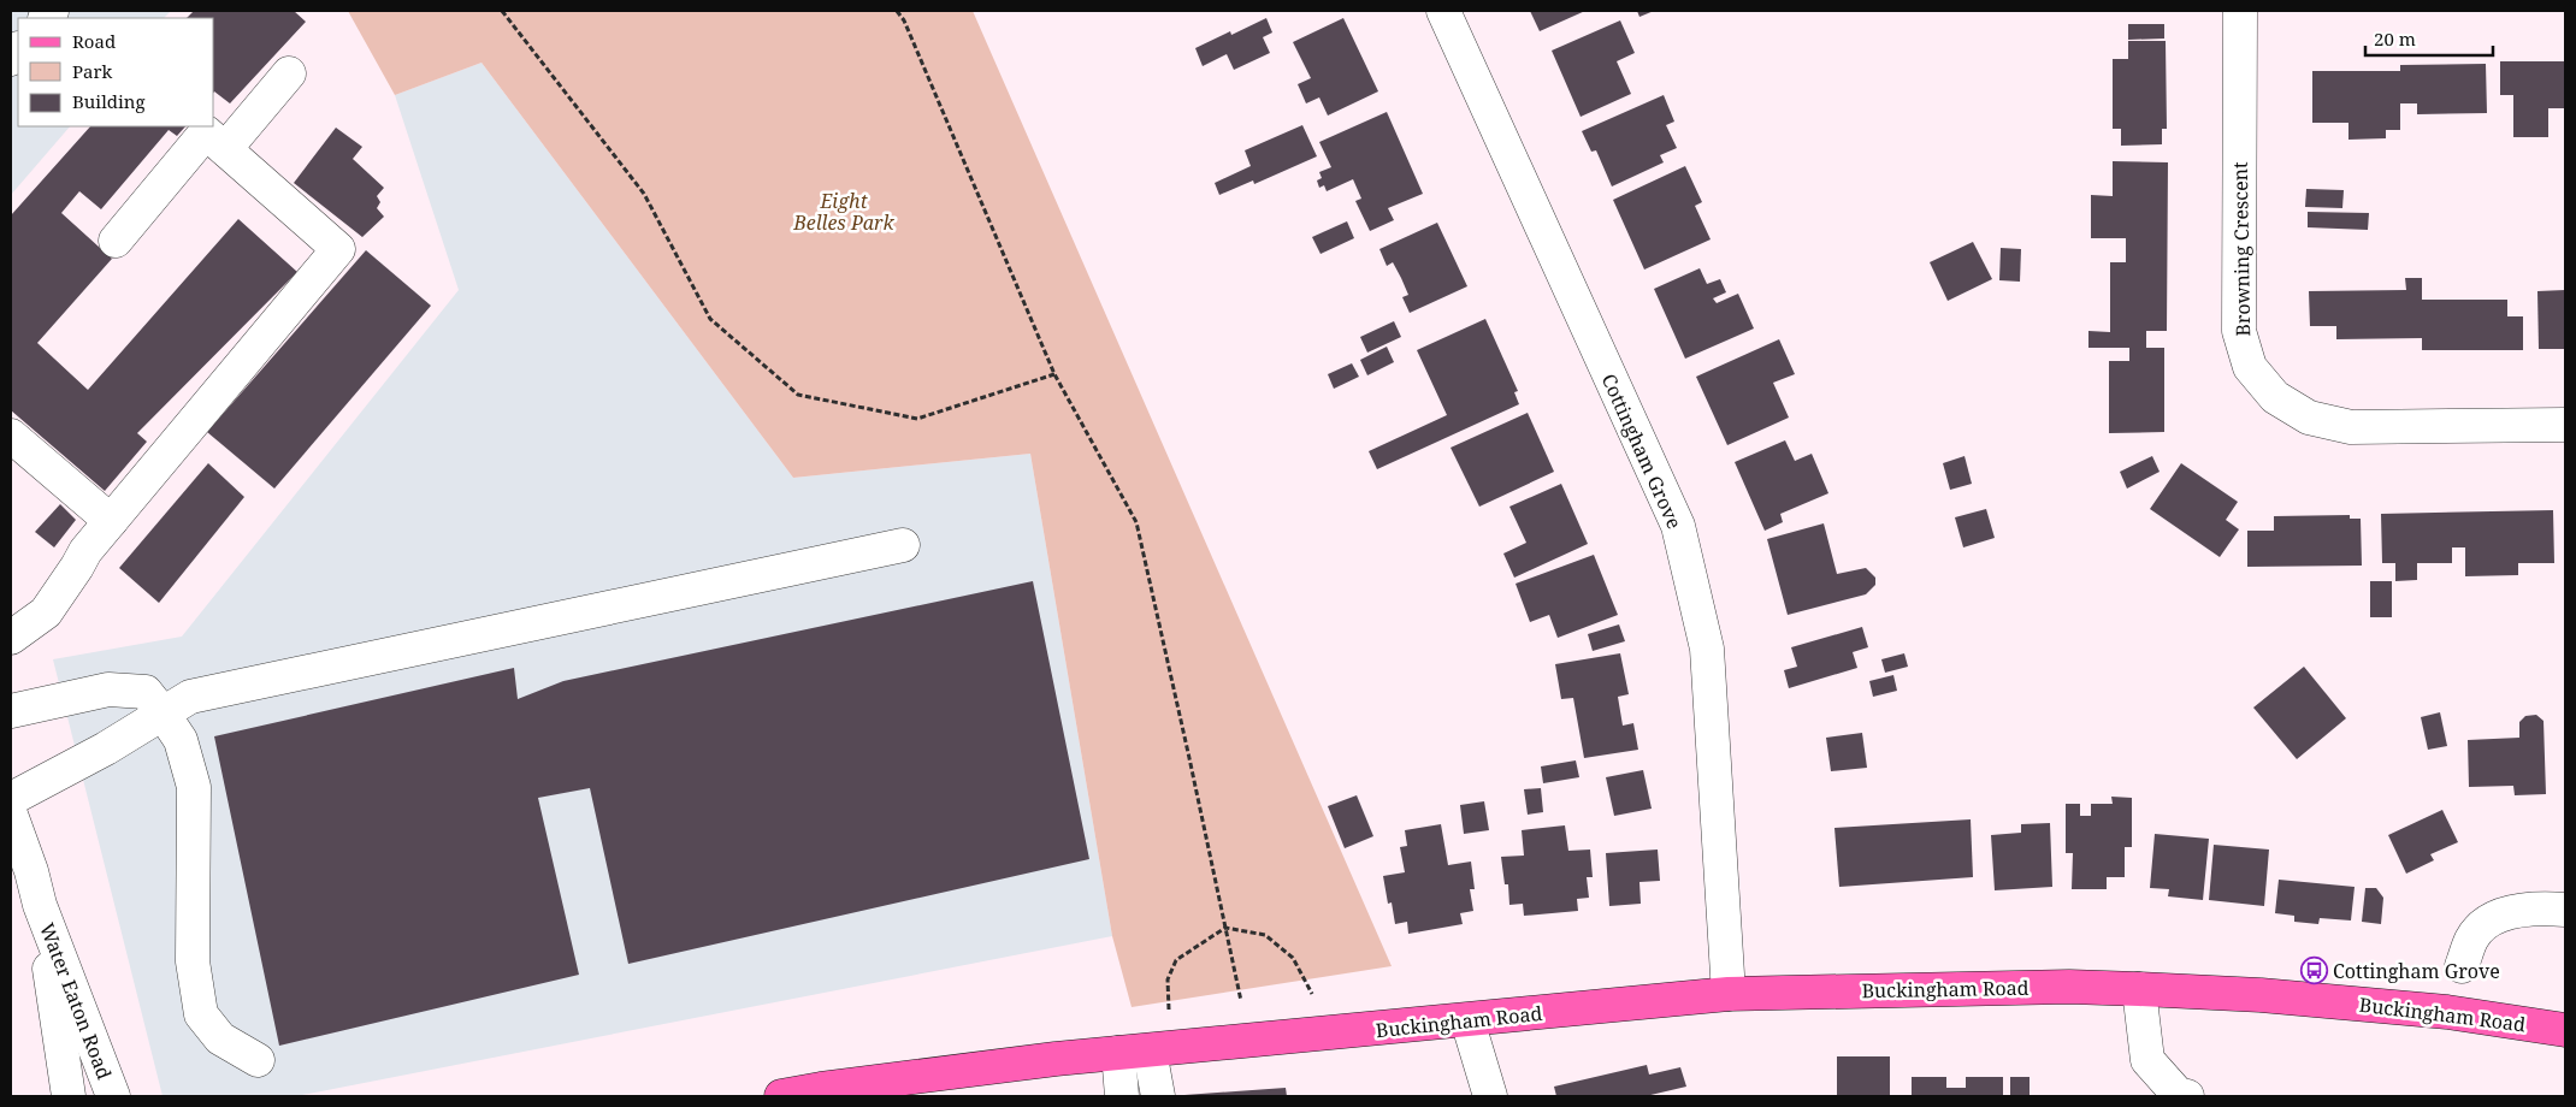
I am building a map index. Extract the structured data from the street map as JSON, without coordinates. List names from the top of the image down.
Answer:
{
  "streets": {
    "main road": ["Buckingham Road"],
    "street": ["Browning Crescent", "Cottingham Grove", "Water Eaton Road"]
  },
  "crossings": [
    ["Cottingham Grove", "Buckingham Road"]
  ],
  "parks": ["Eight Belles Park"],
  "places": {
    "bus stop": ["Cottingham Grove"]
  },
  "legend": ["Road", "Park", "Building"],
  "scale_bar": "20 m"
}
